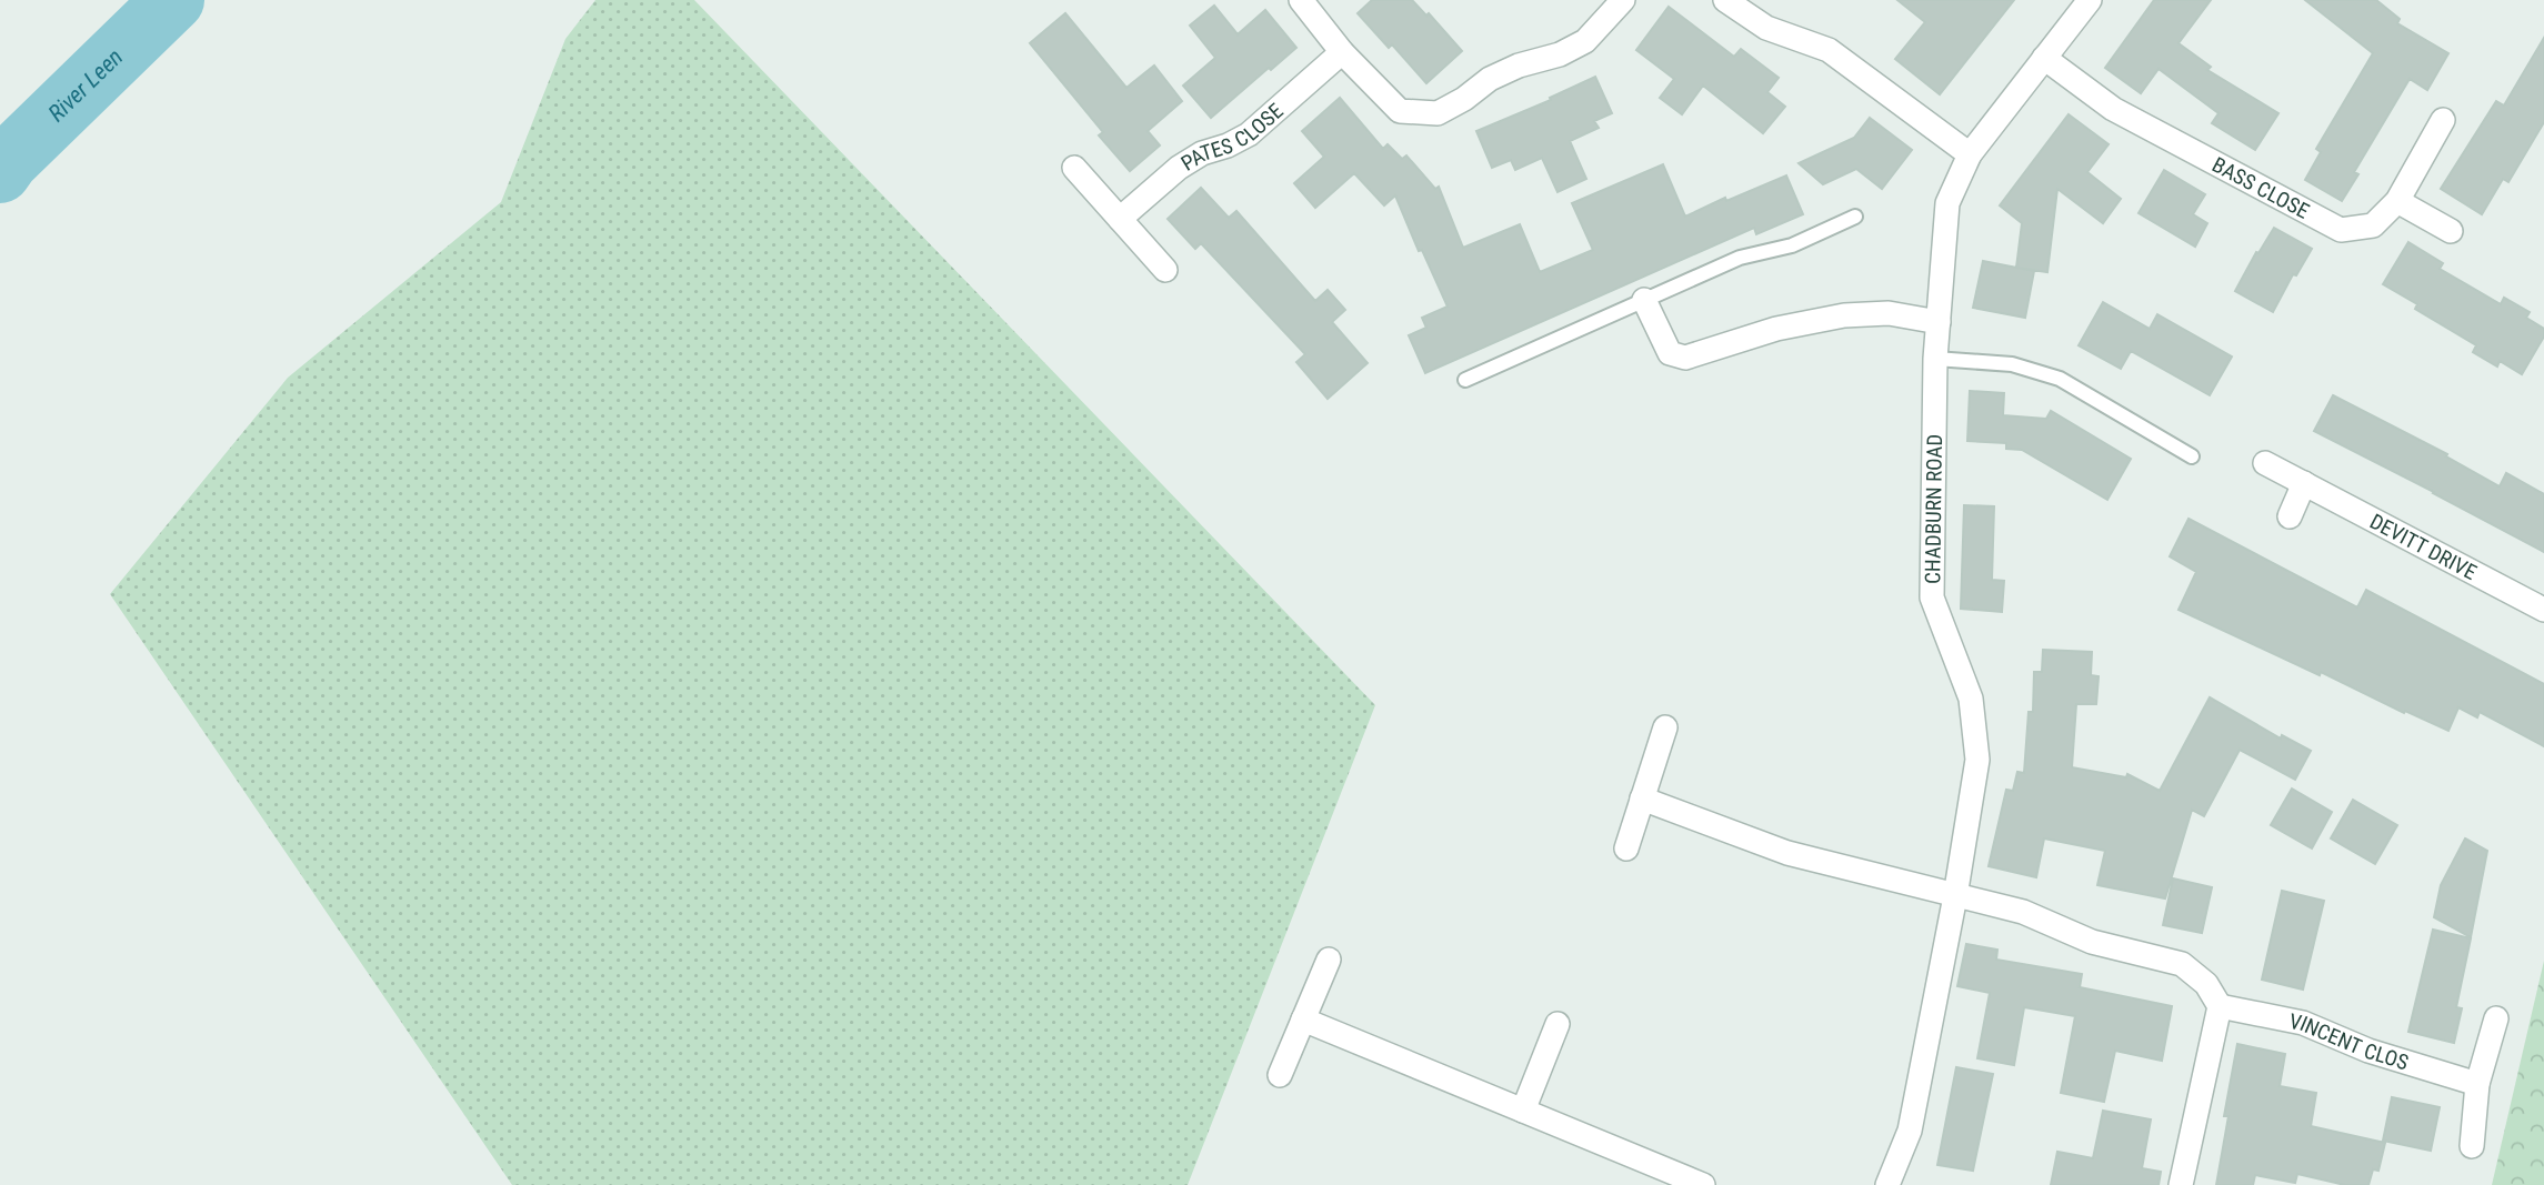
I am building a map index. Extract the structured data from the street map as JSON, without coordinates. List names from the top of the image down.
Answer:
{
  "streets": {
    "street": [
      "PATES CLOSE",
      "BASS CLOSE",
      "CHADBURN ROAD",
      "DEVITT DRIVE",
      "VINCENT CLOS"
    ]
  },
  "crossings": [
    ["BASS CLOSE", "CHADBURN ROAD"]
  ],
  "water": ["River Leen"]
}
